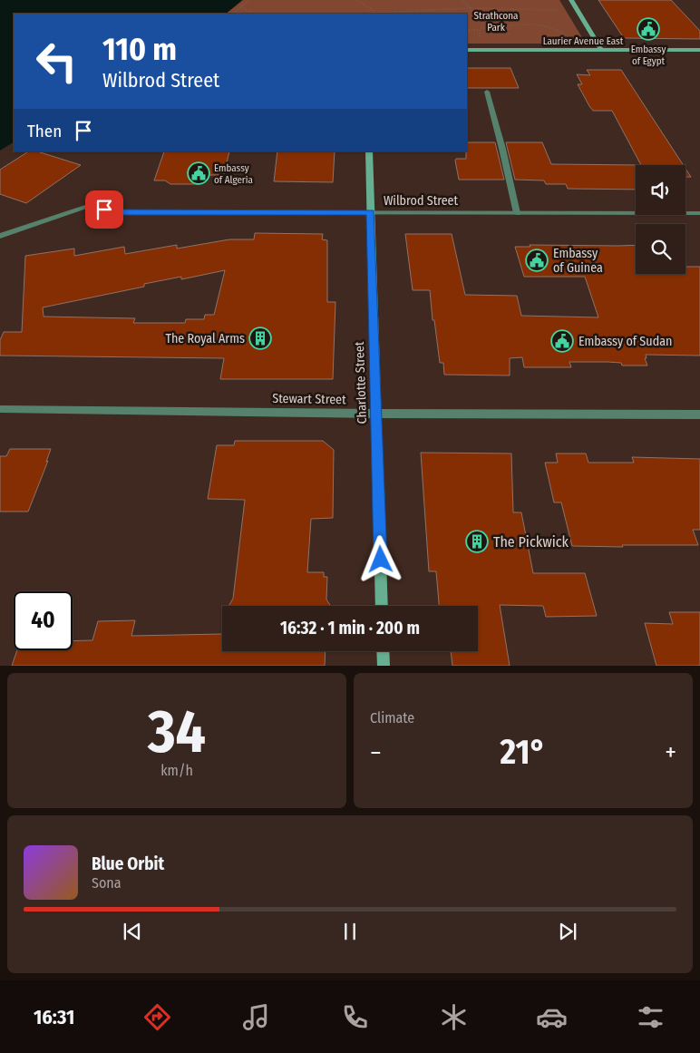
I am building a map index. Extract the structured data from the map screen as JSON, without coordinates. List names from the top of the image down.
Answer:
{
  "streets": {
    "street": [
      "Laurier Avenue East",
      "Wilbrod Street",
      "Charlotte Street",
      "Stewart Street"
    ]
  },
  "crossings": [
    ["Wilbrod Street", "Charlotte Street"],
    ["Charlotte Street", "Stewart Street"]
  ],
  "parks": ["Strathcona Park"],
  "places": {
    "public building": [
      "Embassy of Egypt",
      "Embassy of Algeria",
      "Embassy of Guinea",
      "Embassy of Sudan"
    ],
    "building": ["The Royal Arms", "The Pickwick"]
  },
  "page": {
    "turn": ["110 m", "Wilbrod Street"],
    "then": "Then",
    "limit": "40",
    "trip": "16:32 · 1 min · 200 m",
    "tile": [
      ["34", "km/h"],
      "Climate"
    ],
    "heat": ["−", "21°", "+"],
    "song": ["Blue Orbit", "Sona"],
    "tabs": "16:31"
  }
}
